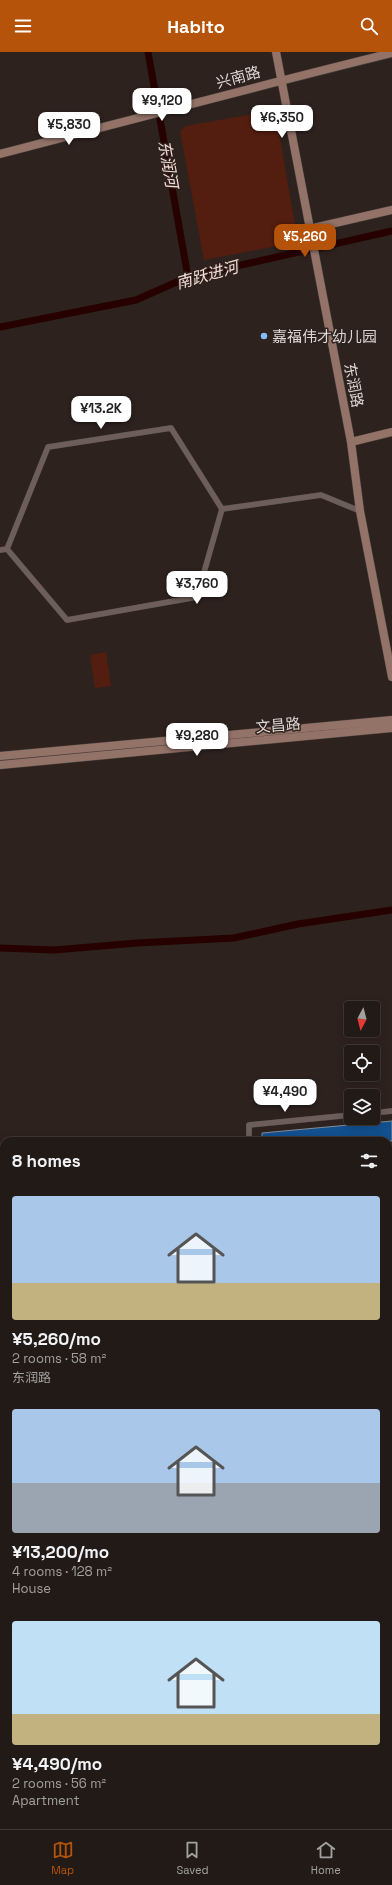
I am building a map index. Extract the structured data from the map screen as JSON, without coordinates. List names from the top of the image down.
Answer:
{
  "streets": {
    "street": ["兴南路", "东润路", "文昌路"]
  },
  "crossings": [
    ["兴南路", "东润路"]
  ],
  "water": ["东润河", "南跃进河"],
  "places": ["嘉福伟才幼儿园"],
  "north": "bottom",
  "page": {
    "header": "Habito",
    "price": [
      "¥9,120",
      "¥6,350",
      "¥5,830",
      "¥5,260",
      "¥13.2K",
      "¥3,760",
      "¥9,280",
      "¥4,490"
    ],
    "heading": "8 homes",
    "list": [
      {
        "name": "¥5,260/mo",
        "note": "2 rooms · 58 m² · 东润路"
      },
      {
        "name": "¥13,200/mo",
        "note": "4 rooms · 128 m² · House"
      },
      {
        "name": "¥4,490/mo",
        "note": "2 rooms · 56 m² · Apartment"
      }
    ],
    "tabs": ["Map", "Saved", "Home"]
  }
}
